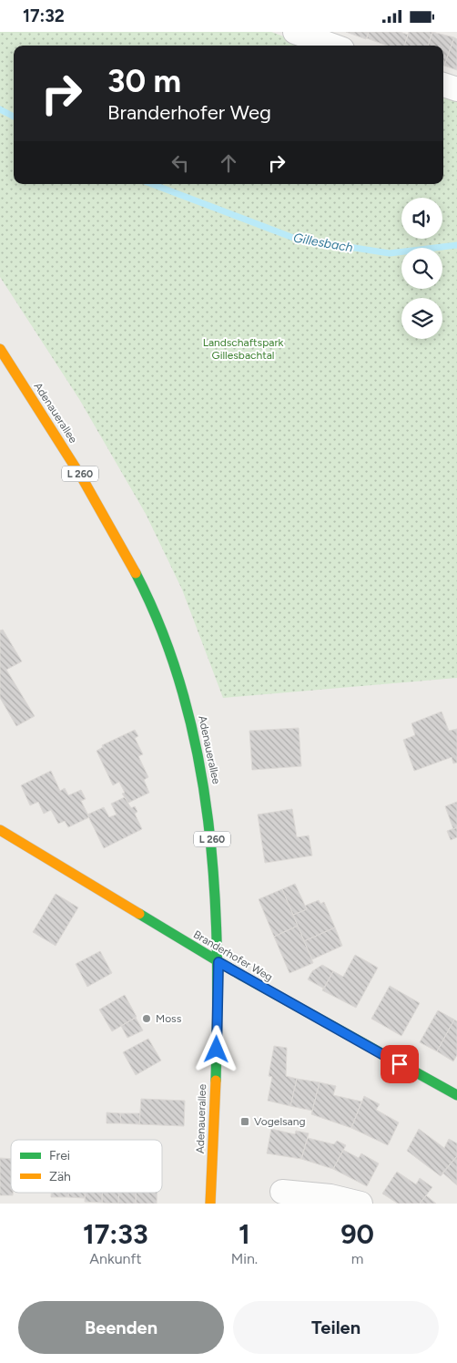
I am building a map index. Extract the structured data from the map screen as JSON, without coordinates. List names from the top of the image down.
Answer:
{
  "streets": {
    "main road": ["Adenauerallee", "L 260", "Branderhofer Weg"]
  },
  "crossings": [
    ["Adenauerallee", "Branderhofer Weg"]
  ],
  "water": ["Gillesbach"],
  "parks": ["Landschaftspark Gillesbachtal"],
  "places": {
    "other": ["Moss"],
    "transit": ["Vogelsang"]
  },
  "legend": ["Frei", "Zäh"],
  "page": {
    "status": "17:32",
    "turn": ["30 m", "Branderhofer Weg"],
    "eta": [
      "17:33",
      "Ankunft",
      "1",
      "Min.",
      "90",
      "m"
    ],
    "buttons": ["Beenden", "Teilen"]
  }
}
